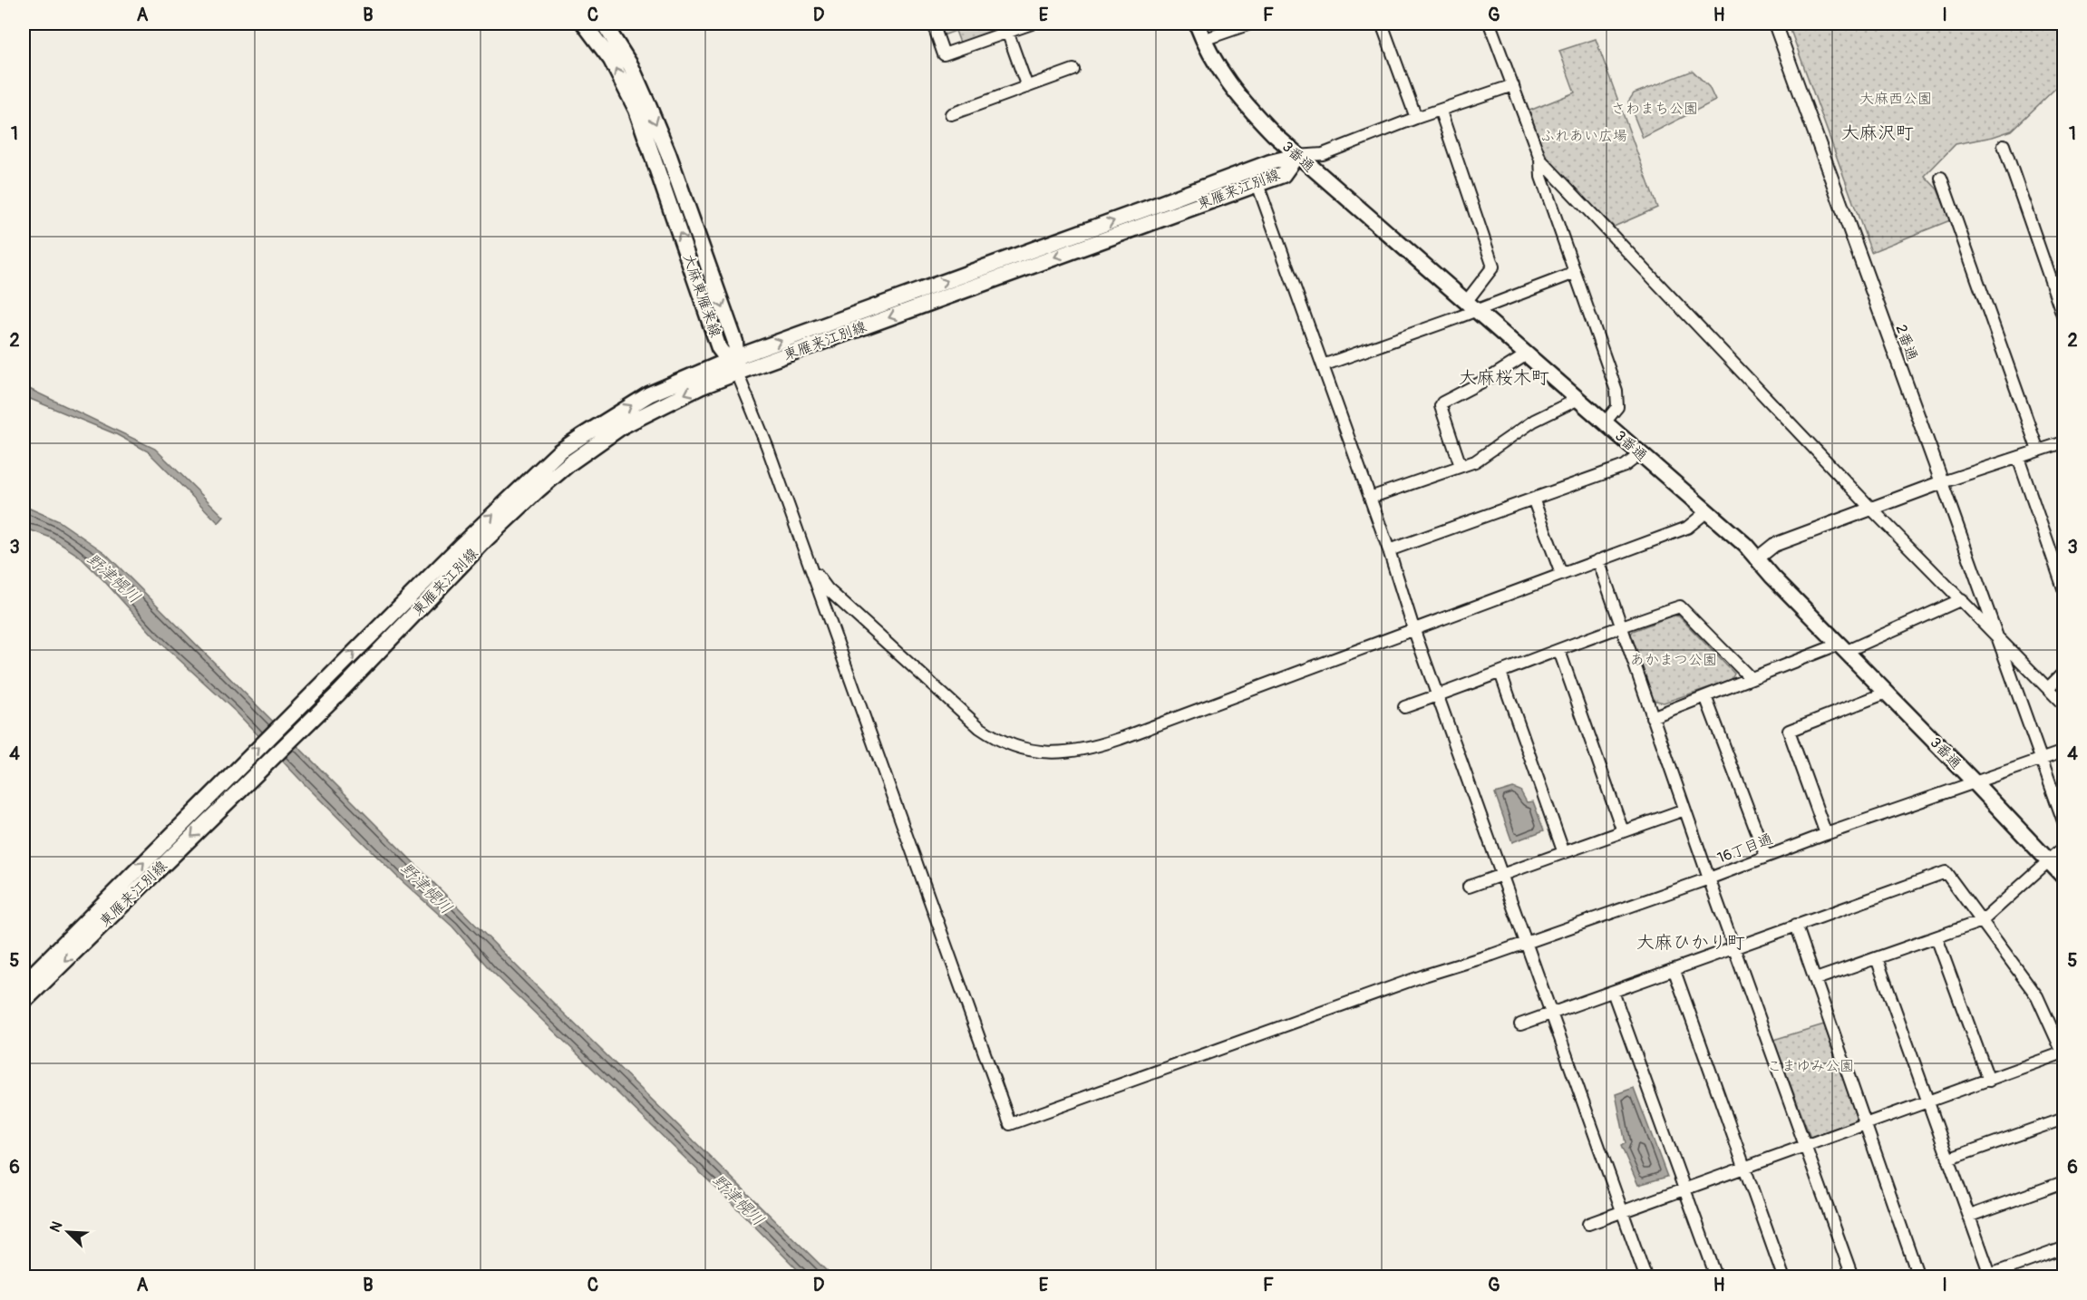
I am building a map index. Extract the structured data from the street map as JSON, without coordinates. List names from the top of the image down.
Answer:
{
  "streets": {
    "main road": ["3番通", "東雁来江別線", "大麻東雁来線"],
    "street": ["2番通", "16丁目通"]
  },
  "crossings": [
    ["3番通", "東雁来江別線"],
    ["3番通", "16丁目通"],
    ["東雁来江別線", "大麻東雁来線"]
  ],
  "districts": ["大麻沢町", "大麻桜木町", "大麻ひかり町"],
  "water": ["野津幌川"],
  "parks": [
    "大麻西公園",
    "さわまち公園",
    "ふれあい広場",
    "あかまつ公園",
    "こまゆみ公園"
  ],
  "north": "top left",
  "grid": {
    "columns": [
      "A",
      "B",
      "C",
      "D",
      "E",
      "F",
      "G",
      "H",
      "I"
    ],
    "rows": [
      "1",
      "2",
      "3",
      "4",
      "5",
      "6"
    ]
  }
}
